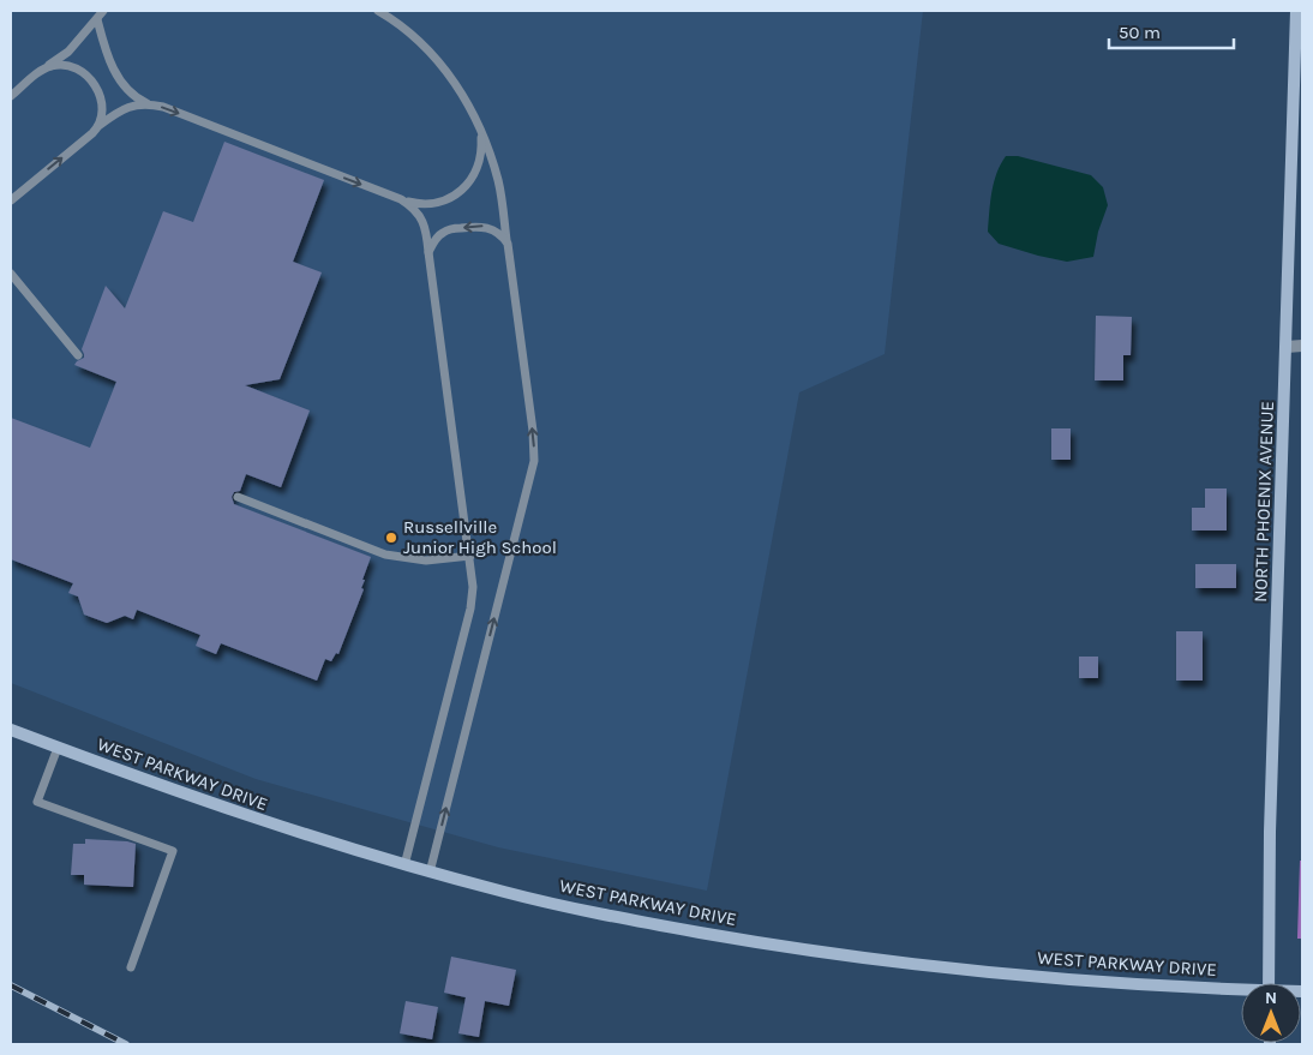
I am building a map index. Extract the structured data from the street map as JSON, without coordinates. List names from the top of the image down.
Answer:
{
  "streets": {
    "main road": ["NORTH PHOENIX AVENUE", "WEST PARKWAY DRIVE"]
  },
  "places": ["Russellville Junior High School"],
  "scale_bar": "50 m",
  "north": "top"
}
